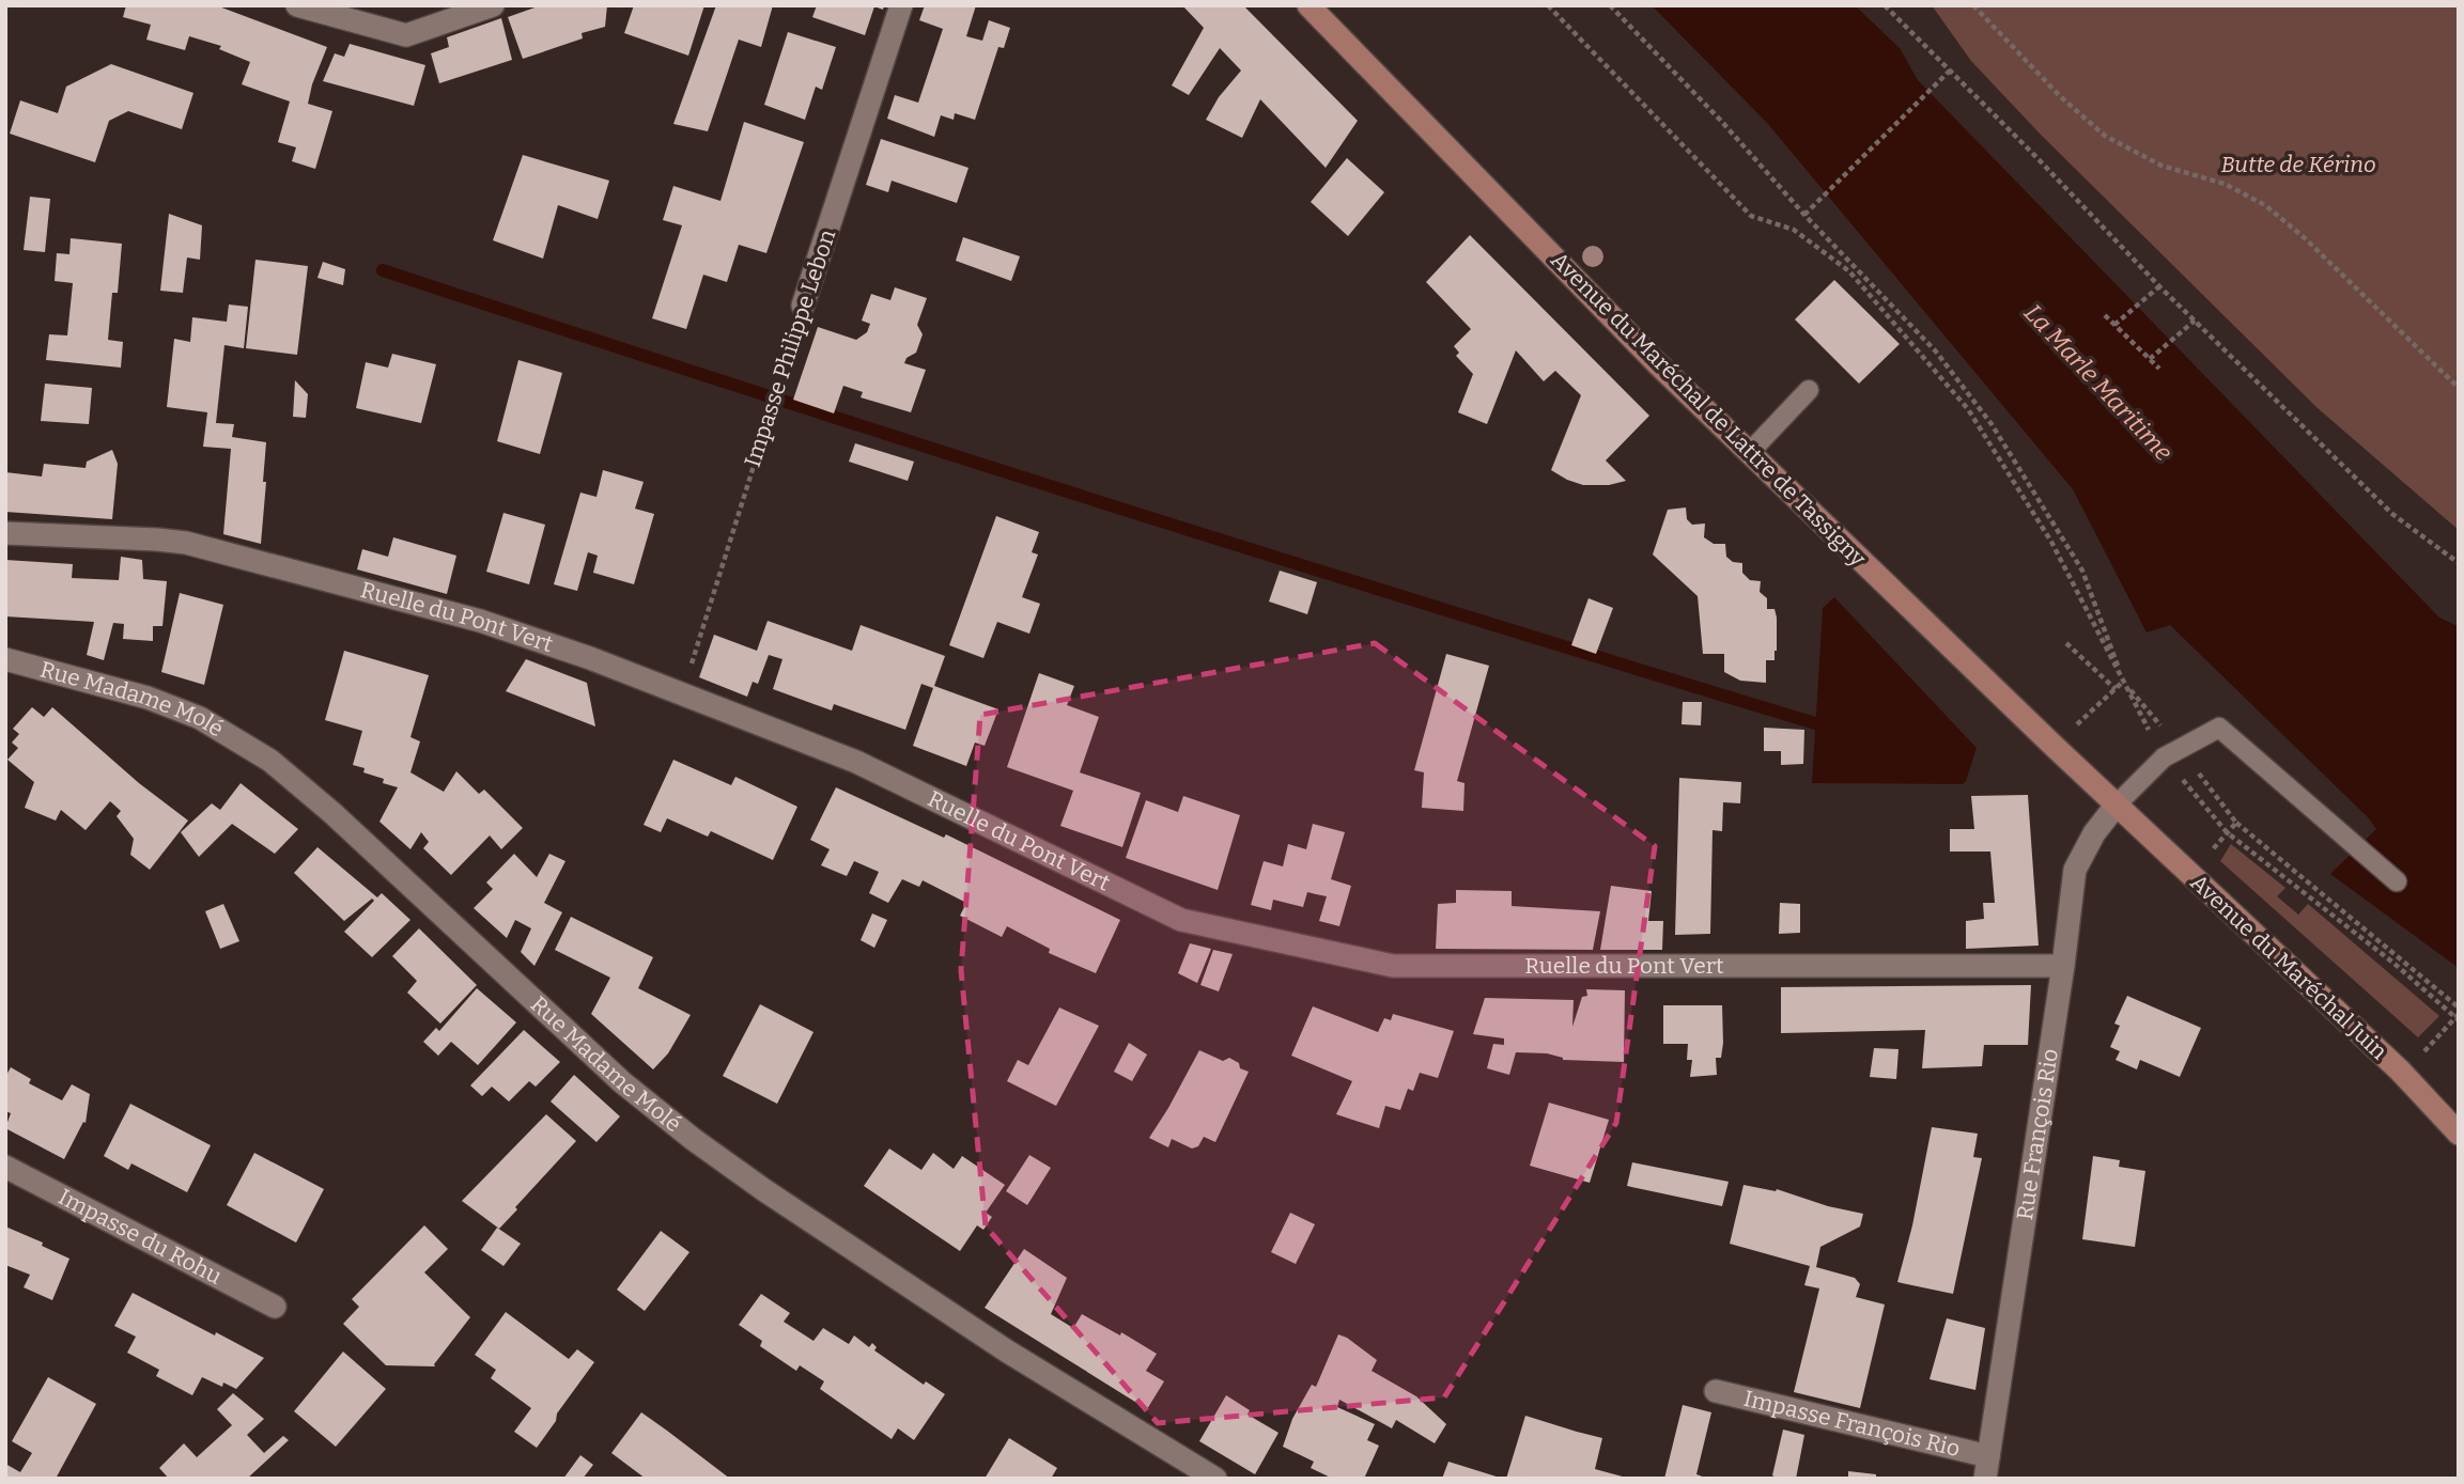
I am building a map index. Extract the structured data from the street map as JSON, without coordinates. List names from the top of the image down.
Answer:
{
  "streets": {
    "main road": ["Avenue du Maréchal de Lattre de Tassigny", "Avenue du Maréchal Juin"],
    "street": [
      "Impasse Philippe Lebon",
      "Ruelle du Pont Vert",
      "Rue Madame Molé",
      "Rue François Rio",
      "Impasse du Rohu",
      "Impasse François Rio"
    ]
  },
  "crossings": [
    ["Impasse Philippe Lebon", "Ruelle du Pont Vert"],
    ["Avenue du Maréchal de Lattre de Tassigny", "Avenue du Maréchal Juin"],
    ["Avenue du Maréchal de Lattre de Tassigny", "Rue François Rio"],
    ["Ruelle du Pont Vert", "Rue François Rio"],
    ["Avenue du Maréchal Juin", "Rue François Rio"],
    ["Rue François Rio", "Impasse François Rio"]
  ],
  "water": ["La Marle Maritime"],
  "parks": ["Butte de Kérino"]
}
